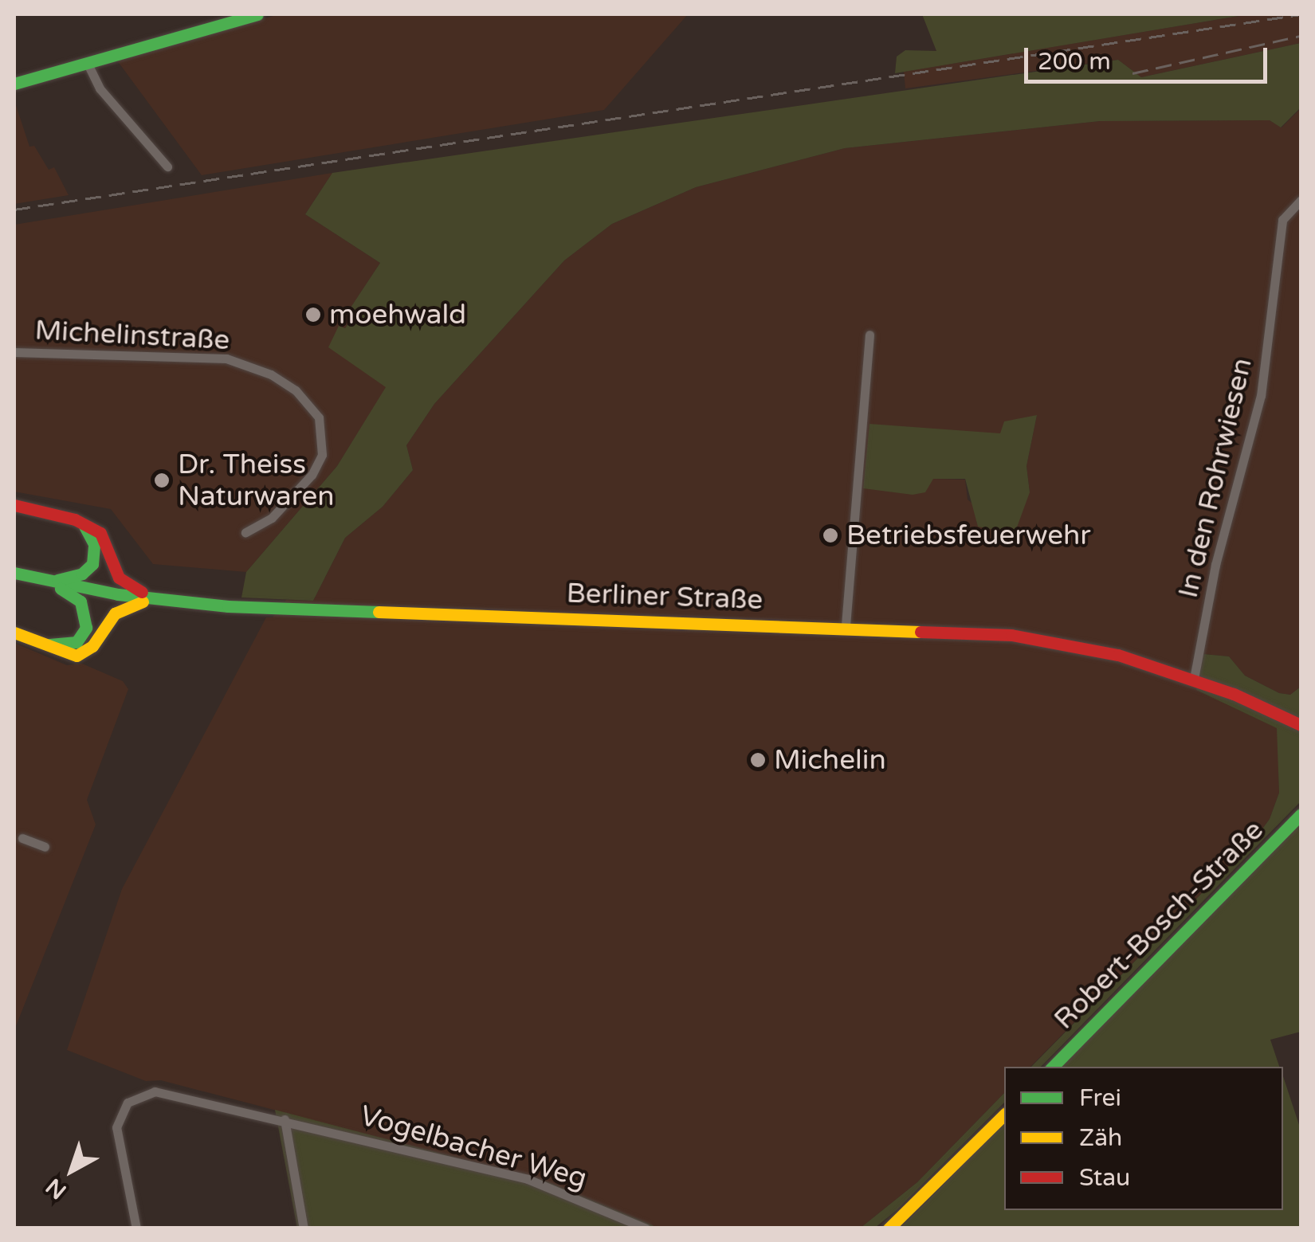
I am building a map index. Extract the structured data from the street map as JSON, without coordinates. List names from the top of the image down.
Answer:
{
  "streets": {
    "street": [
      "Michelinstraße",
      "In den Rohrwiesen",
      "Berliner Straße",
      "Robert-Bosch-Straße",
      "Vogelbacher Weg"
    ]
  },
  "crossings": [
    ["In den Rohrwiesen", "Berliner Straße"]
  ],
  "places": [
    "moehwald",
    "Dr. Theiss Naturwaren",
    "Betriebsfeuerwehr",
    "Michelin"
  ],
  "legend": ["Frei", "Zäh", "Stau"],
  "scale_bar": "200 m",
  "north": "bottom left"
}
